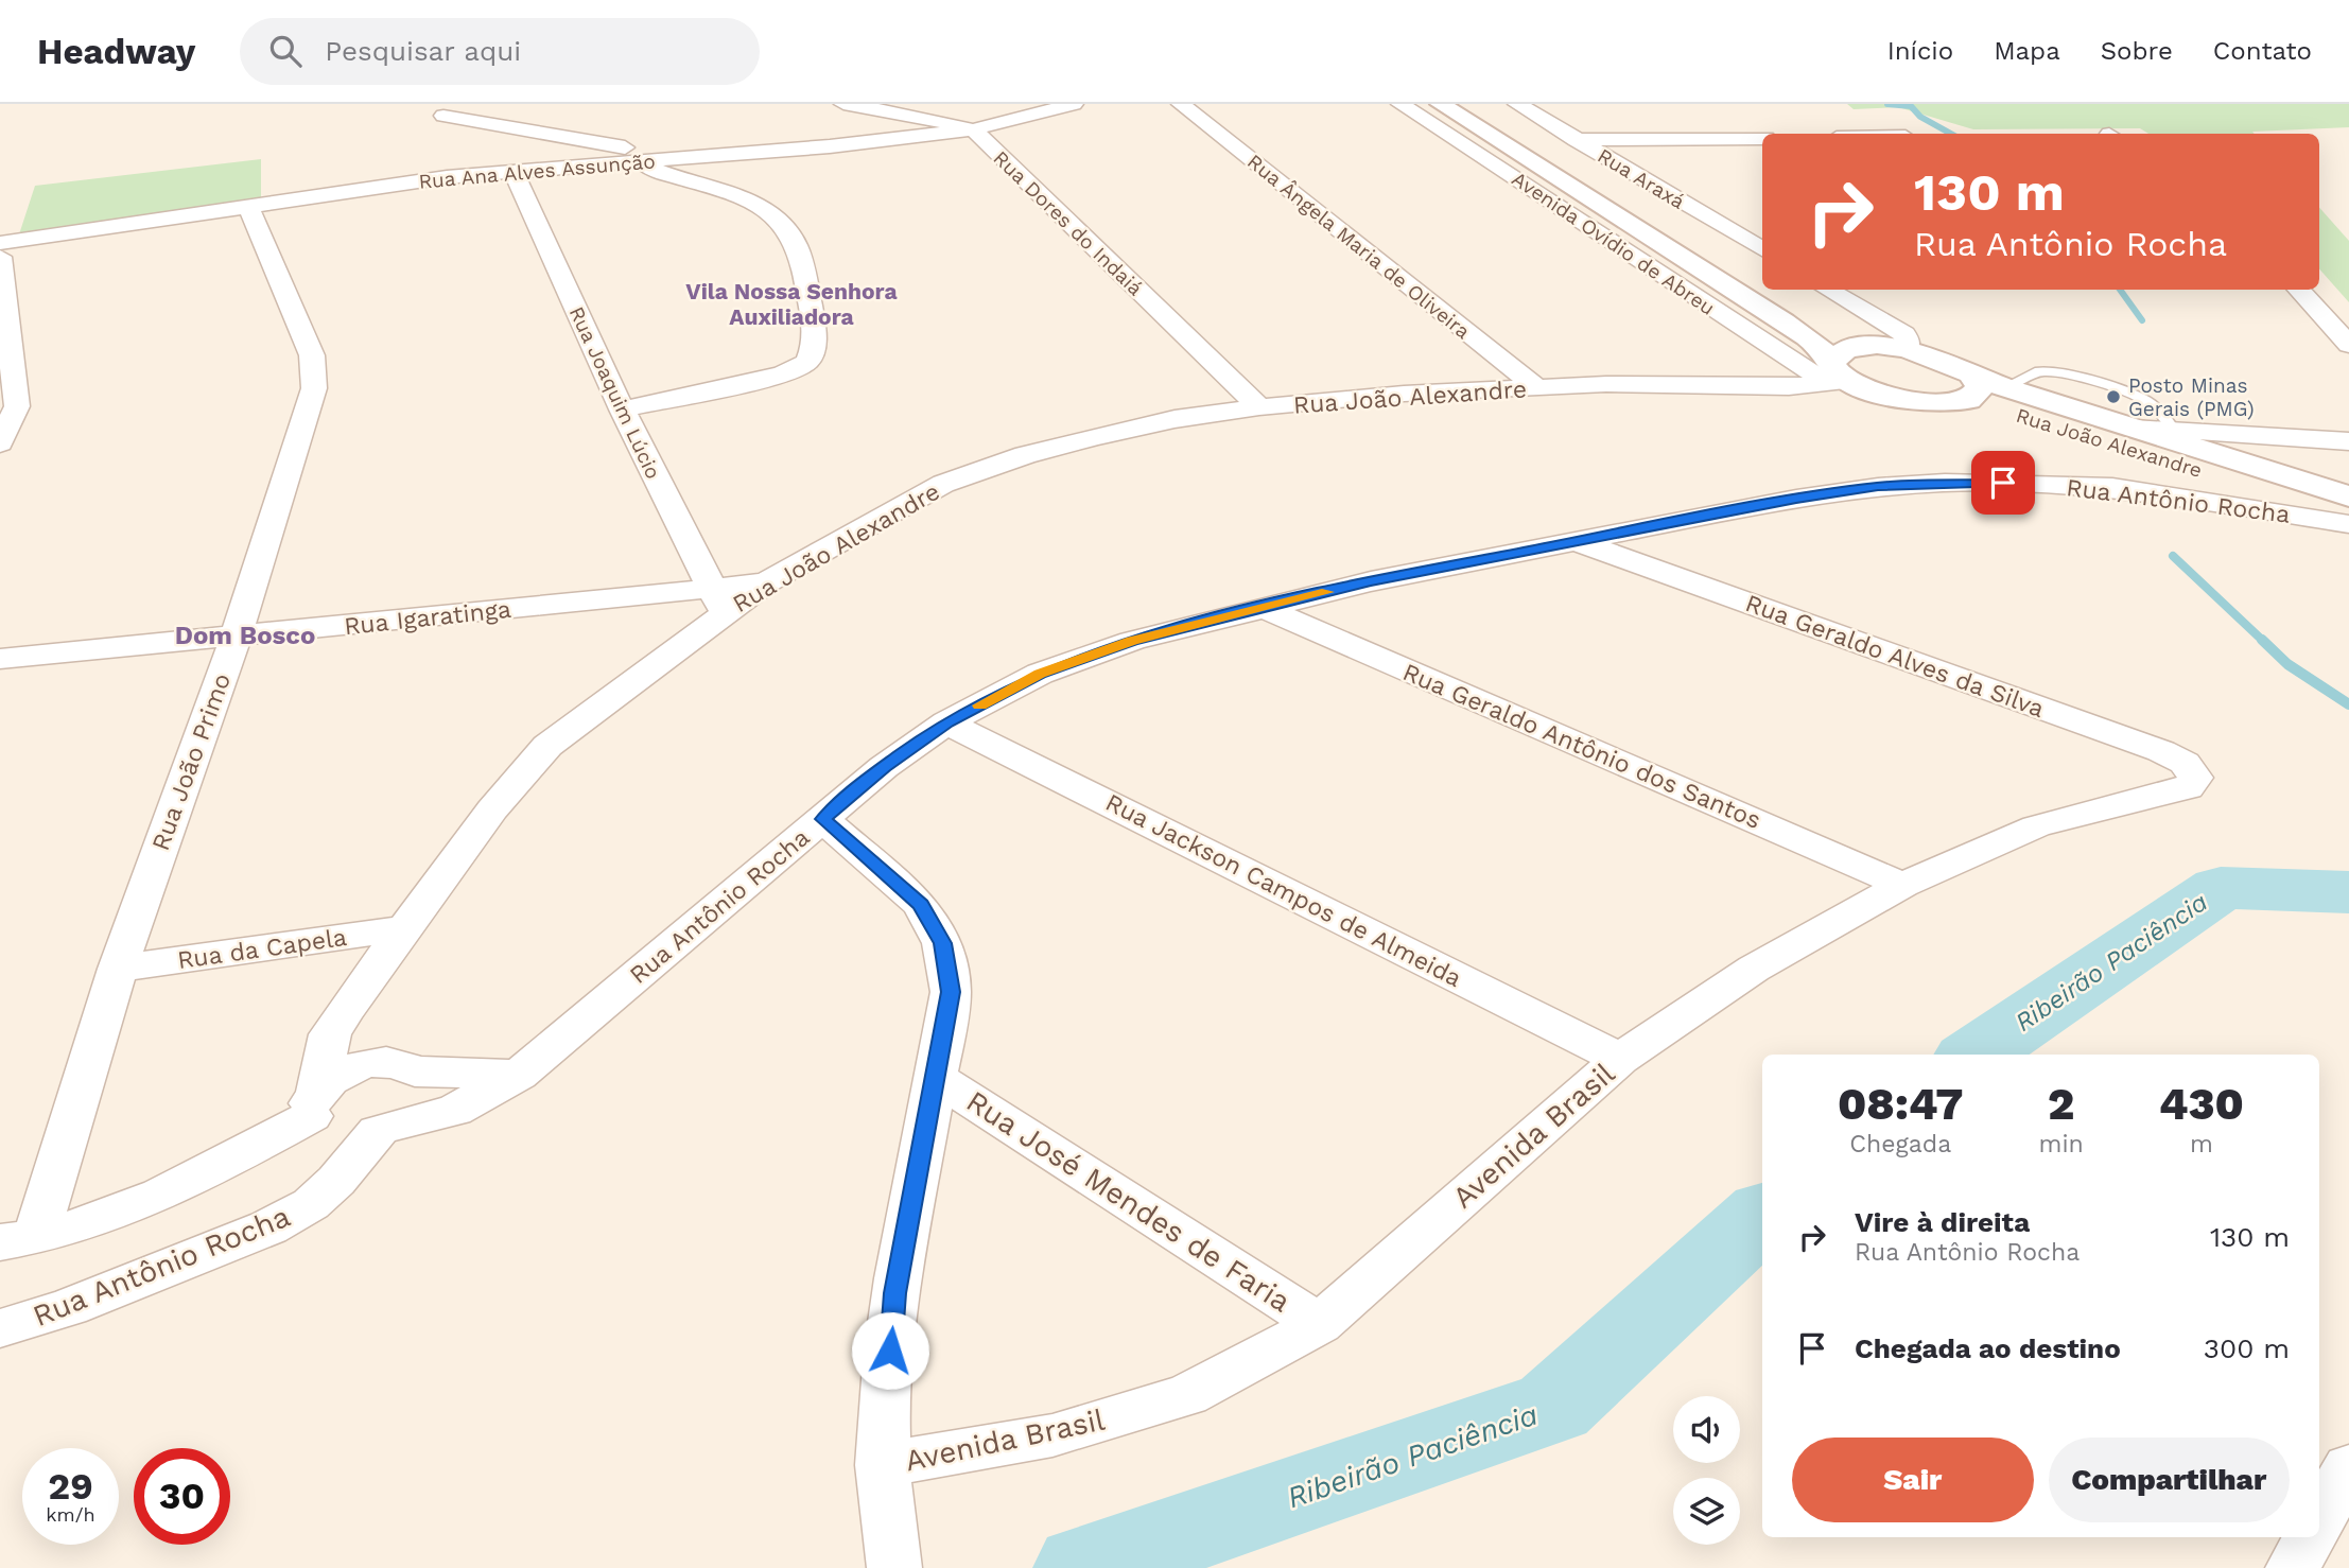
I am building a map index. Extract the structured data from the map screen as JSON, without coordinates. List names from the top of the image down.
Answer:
{
  "streets": {
    "main road": ["Avenida Ovídio de Abreu", "Rua João Alexandre"],
    "street": [
      "Rua Ana Alves Assunção",
      "Rua Araxá",
      "Rua Dores do Indaiá",
      "Rua Ângela Maria de Oliveira",
      "Rua Joaquim Lúcio",
      "Rua Antônio Rocha",
      "Rua Igaratinga",
      "Rua Geraldo Alves da Silva",
      "Rua Geraldo Antônio dos Santos",
      "Rua João Primo",
      "Rua Jackson Campos de Almeida",
      "Rua da Capela",
      "Avenida Brasil",
      "Rua José Mendes de Faria"
    ]
  },
  "crossings": [
    ["Rua Ana Alves Assunção", "Rua Dores do Indaiá"],
    ["Rua Ana Alves Assunção", "Rua Joaquim Lúcio"],
    ["Rua Ana Alves Assunção", "Rua João Primo"],
    ["Rua Dores do Indaiá", "Rua João Alexandre"],
    ["Avenida Ovídio de Abreu", "Rua João Alexandre"],
    ["Rua Ângela Maria de Oliveira", "Rua João Alexandre"],
    ["Rua Joaquim Lúcio", "Rua João Alexandre"],
    ["Rua Joaquim Lúcio", "Rua Igaratinga"],
    ["Rua João Alexandre", "Rua Antônio Rocha"],
    ["Rua João Alexandre", "Rua Igaratinga"],
    ["Rua João Alexandre", "Rua da Capela"],
    ["Rua Antônio Rocha", "Rua Geraldo Alves da Silva"],
    ["Rua Antônio Rocha", "Rua Geraldo Antônio dos Santos"],
    ["Rua Antônio Rocha", "Rua Jackson Campos de Almeida"],
    ["Rua Igaratinga", "Rua João Primo"],
    ["Rua Geraldo Alves da Silva", "Avenida Brasil"],
    ["Rua Geraldo Antônio dos Santos", "Avenida Brasil"],
    ["Rua João Primo", "Rua da Capela"],
    ["Rua Jackson Campos de Almeida", "Avenida Brasil"],
    ["Avenida Brasil", "Rua José Mendes de Faria"]
  ],
  "districts": ["Vila Nossa Senhora Auxiliadora", "Dom Bosco"],
  "water": ["Ribeirão Paciência"],
  "places": ["Posto Minas Gerais (PMG)"],
  "page": {
    "header": "Headway",
    "search": "Pesquisar aqui",
    "nav": [
      "Início",
      "Mapa",
      "Sobre",
      "Contato"
    ],
    "turn": ["130 m", "Rua Antônio Rocha"],
    "eta": [
      "08:47",
      "Chegada",
      "2",
      "min",
      "430",
      "m"
    ],
    "list": [
      {
        "name": "Vire à direita",
        "note": "Rua Antônio Rocha",
        "value": "130 m"
      },
      {
        "name": "Chegada ao destino",
        "value": "300 m"
      }
    ],
    "buttons": ["Sair", "Compartilhar"],
    "speed": "29 km/h",
    "limit": "30"
  }
}
